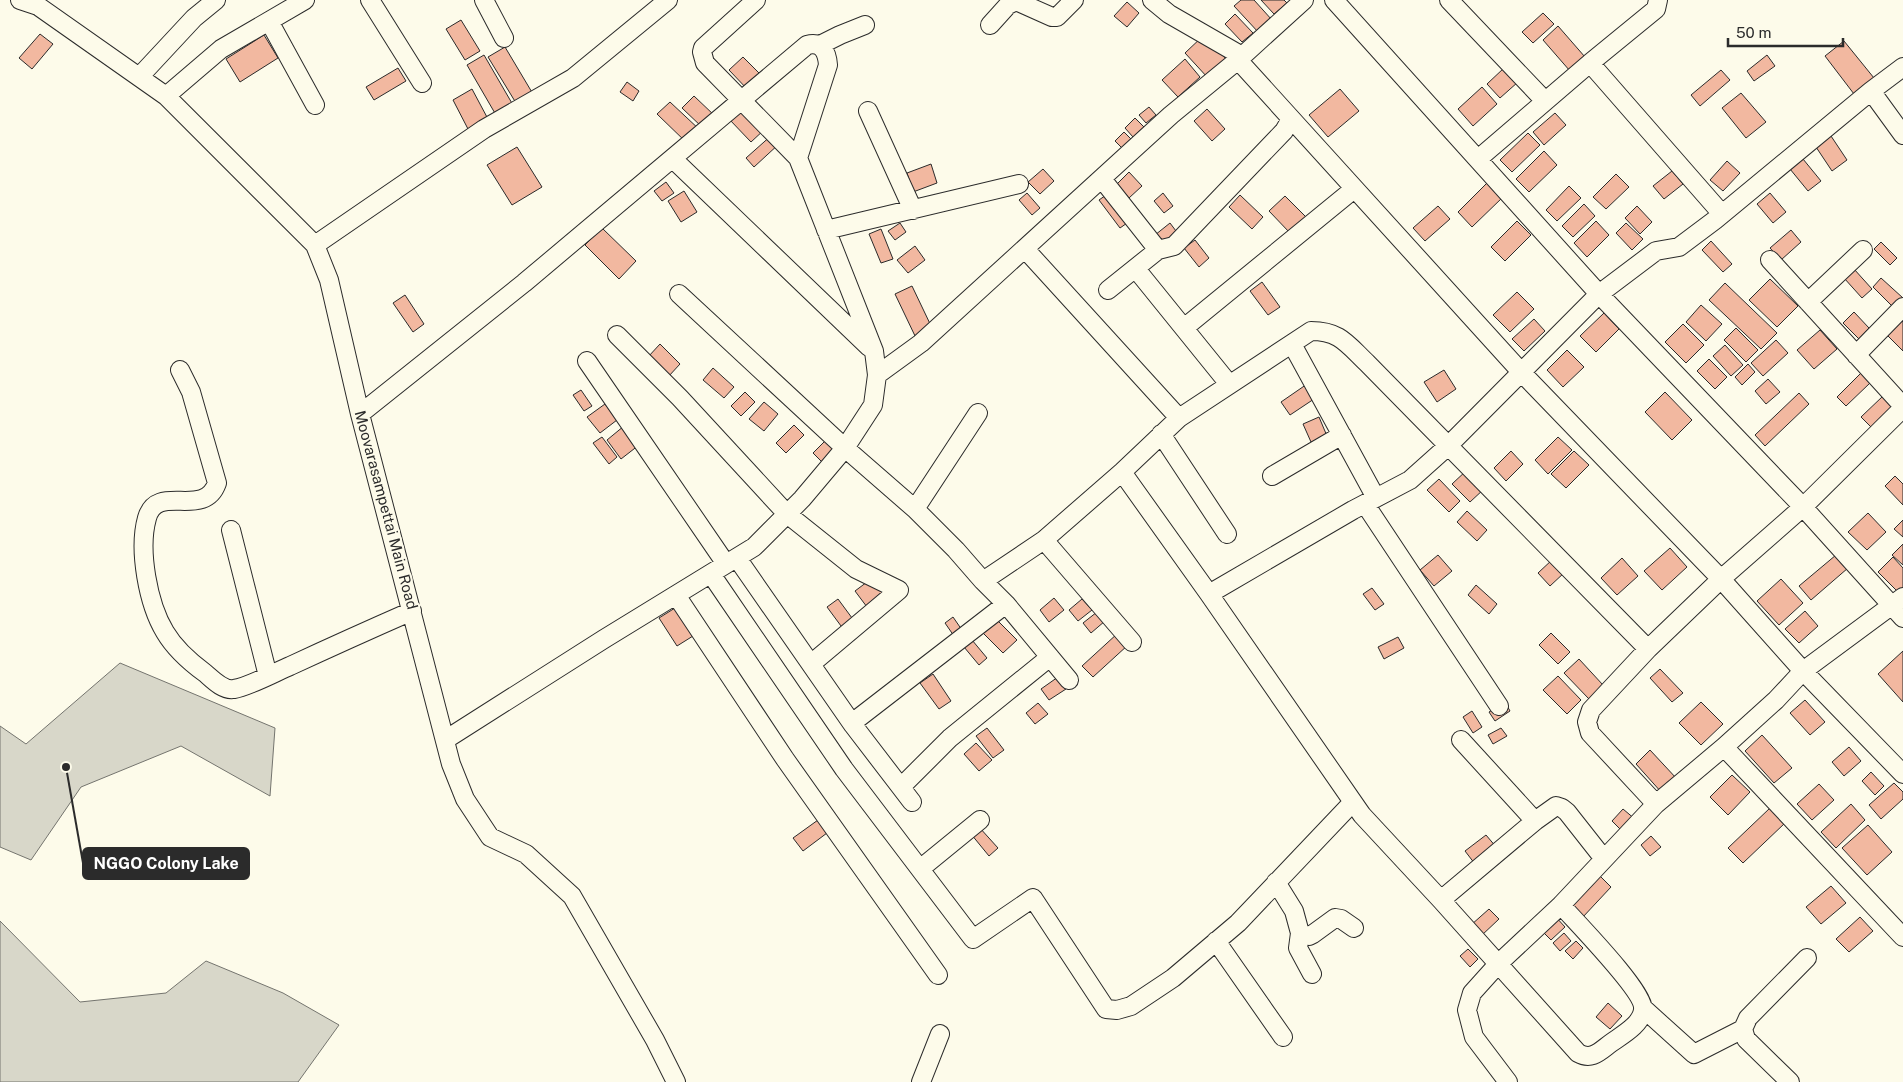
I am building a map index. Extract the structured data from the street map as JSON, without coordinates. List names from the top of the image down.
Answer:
{
  "streets": {
    "street": ["Moovarasampettai Main Road"]
  },
  "places": ["NGGO Colony Lake"],
  "scale_bar": "50 m"
}
